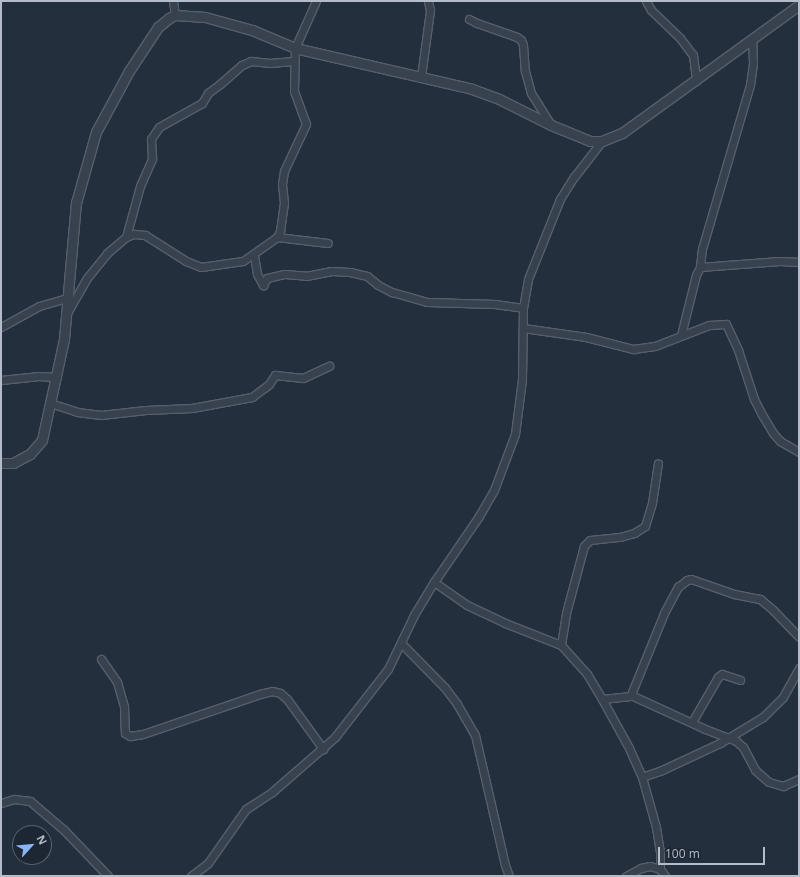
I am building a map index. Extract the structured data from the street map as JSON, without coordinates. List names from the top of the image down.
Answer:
{
  "scale_bar": "100 m",
  "north": "top right"
}
